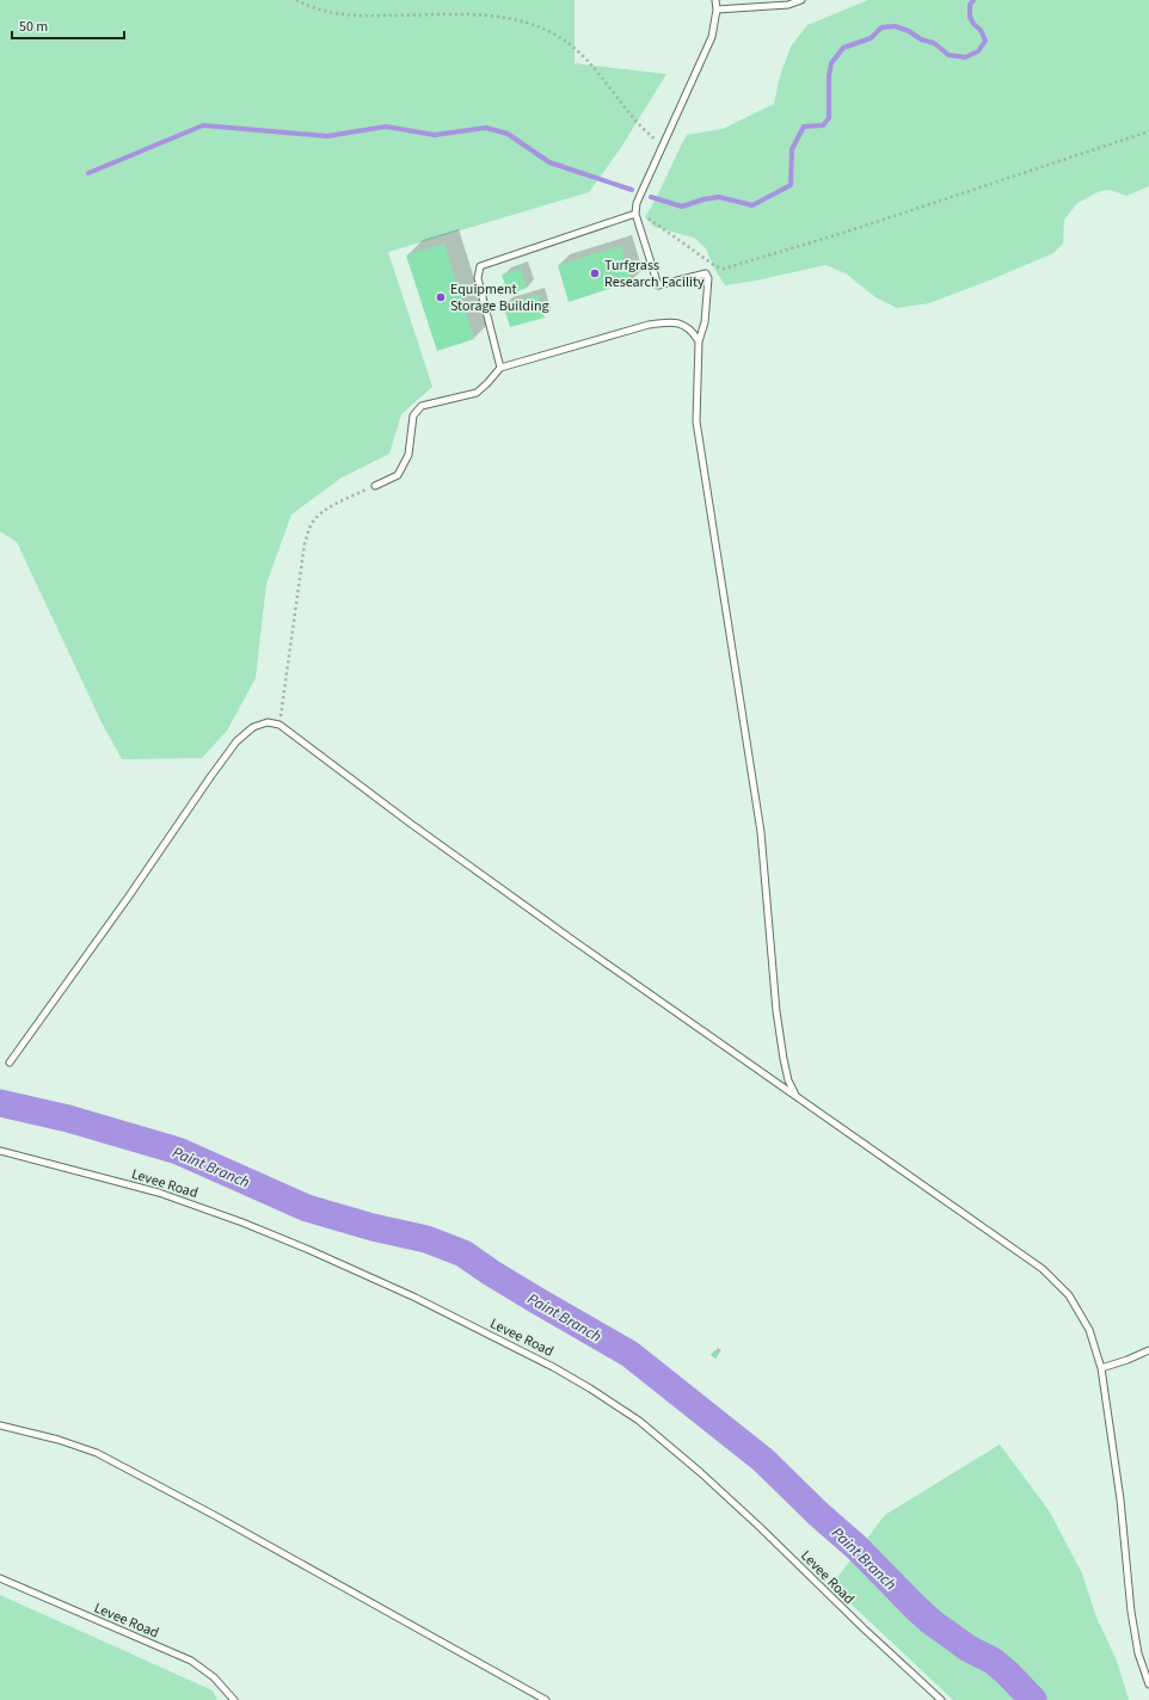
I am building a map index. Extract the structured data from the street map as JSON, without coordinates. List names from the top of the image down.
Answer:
{
  "streets": {
    "lane": ["Levee Road"]
  },
  "water": ["Paint Branch"],
  "places": ["Turfgrass Research Facility", "Equipment Storage Building"],
  "scale_bar": "50 m"
}
